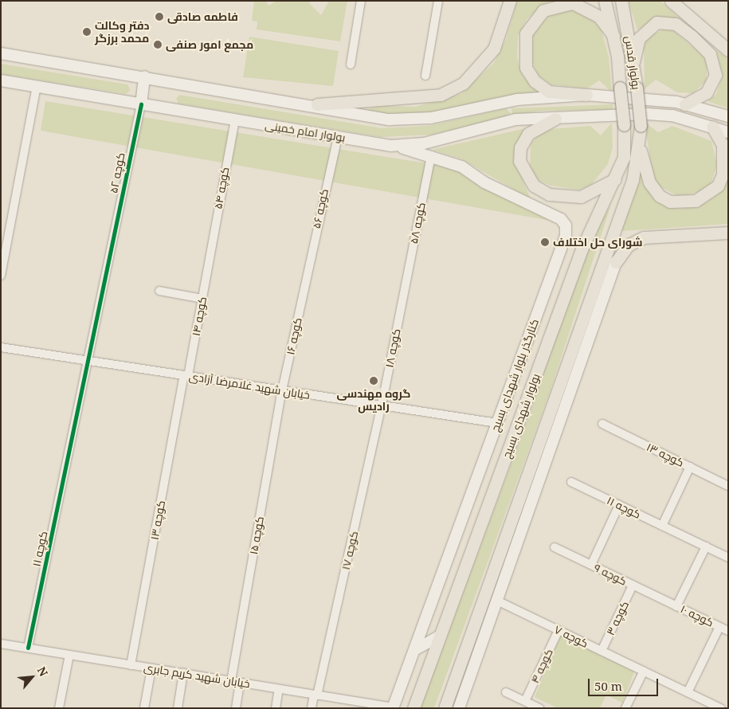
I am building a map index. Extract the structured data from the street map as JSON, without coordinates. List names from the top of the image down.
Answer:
{
  "streets": {
    "main road": [
      "بولوار قدس",
      "بولوار امام خمینی",
      "کنارگذر بلوار شهدای بسیج",
      "بولوار شهدای بسیج"
    ],
    "street": [
      "کوچه ۵۲",
      "کوچه ۵۴",
      "کوچه ۵۶",
      "کوچه ۵۸",
      "کوچه ۱۴",
      "کوچه ۱۶",
      "کوچه ۱۸",
      "خیابان شهید غلامرضا آزادی",
      "کوچه ۱۳",
      "کوچه ۱۱",
      "کوچه ۱۵",
      "کوچه ۱۷",
      "کوچه ۹",
      "کوچه ۱۰",
      "کوچه ۳",
      "کوچه ۷",
      "کوچه ۴",
      "خیابان شهید کریم جابری"
    ]
  },
  "crossings": [
    ["بولوار قدس", "بولوار شهدای بسیج"],
    ["بولوار امام خمینی", "کوچه ۵۲"],
    ["بولوار امام خمینی", "کوچه ۵۴"],
    ["بولوار امام خمینی", "کوچه ۵۶"],
    ["بولوار امام خمینی", "کنارگذر بلوار شهدای بسیج"],
    ["کوچه ۵۲", "خیابان شهید غلامرضا آزادی"],
    ["کوچه ۵۲", "کوچه ۱۱"],
    ["کوچه ۵۴", "کوچه ۱۴"],
    ["کوچه ۵۶", "کوچه ۱۶"],
    ["کوچه ۵۸", "کوچه ۱۸"],
    ["کوچه ۵۸", "کنارگذر بلوار شهدای بسیج"],
    ["کوچه ۱۴", "خیابان شهید غلامرضا آزادی"],
    ["کوچه ۱۴", "کوچه ۱۳"],
    ["کوچه ۱۶", "خیابان شهید غلامرضا آزادی"],
    ["کوچه ۱۶", "کوچه ۱۵"],
    ["کوچه ۱۸", "خیابان شهید غلامرضا آزادی"],
    ["کوچه ۱۸", "کوچه ۱۷"],
    ["کنارگذر بلوار شهدای بسیج", "خیابان شهید غلامرضا آزادی"],
    ["کنارگذر بلوار شهدای بسیج", "خیابان شهید کریم جابری"],
    ["خیابان شهید غلامرضا آزادی", "کوچه ۱۳"],
    ["خیابان شهید غلامرضا آزادی", "کوچه ۱۱"],
    ["خیابان شهید غلامرضا آزادی", "کوچه ۱۵"],
    ["خیابان شهید غلامرضا آزادی", "کوچه ۱۷"],
    ["کوچه ۱۳", "خیابان شهید کریم جابری"],
    ["کوچه ۱۱", "خیابان شهید کریم جابری"],
    ["کوچه ۱۵", "خیابان شهید کریم جابری"],
    ["کوچه ۱۷", "خیابان شهید کریم جابری"],
    ["کوچه ۹", "کوچه ۱۰"],
    ["کوچه ۹", "کوچه ۳"],
    ["کوچه ۳", "کوچه ۷"],
    ["کوچه ۷", "کوچه ۴"]
  ],
  "places": [
    "فاطمه صادقی",
    "دفتر وکالت محمد برزگر",
    "مجمع امور صنفی",
    "شورای حل اختلاف",
    "گروه مهندسی رادیس"
  ],
  "scale_bar": "50 m",
  "north": "top right"
}
